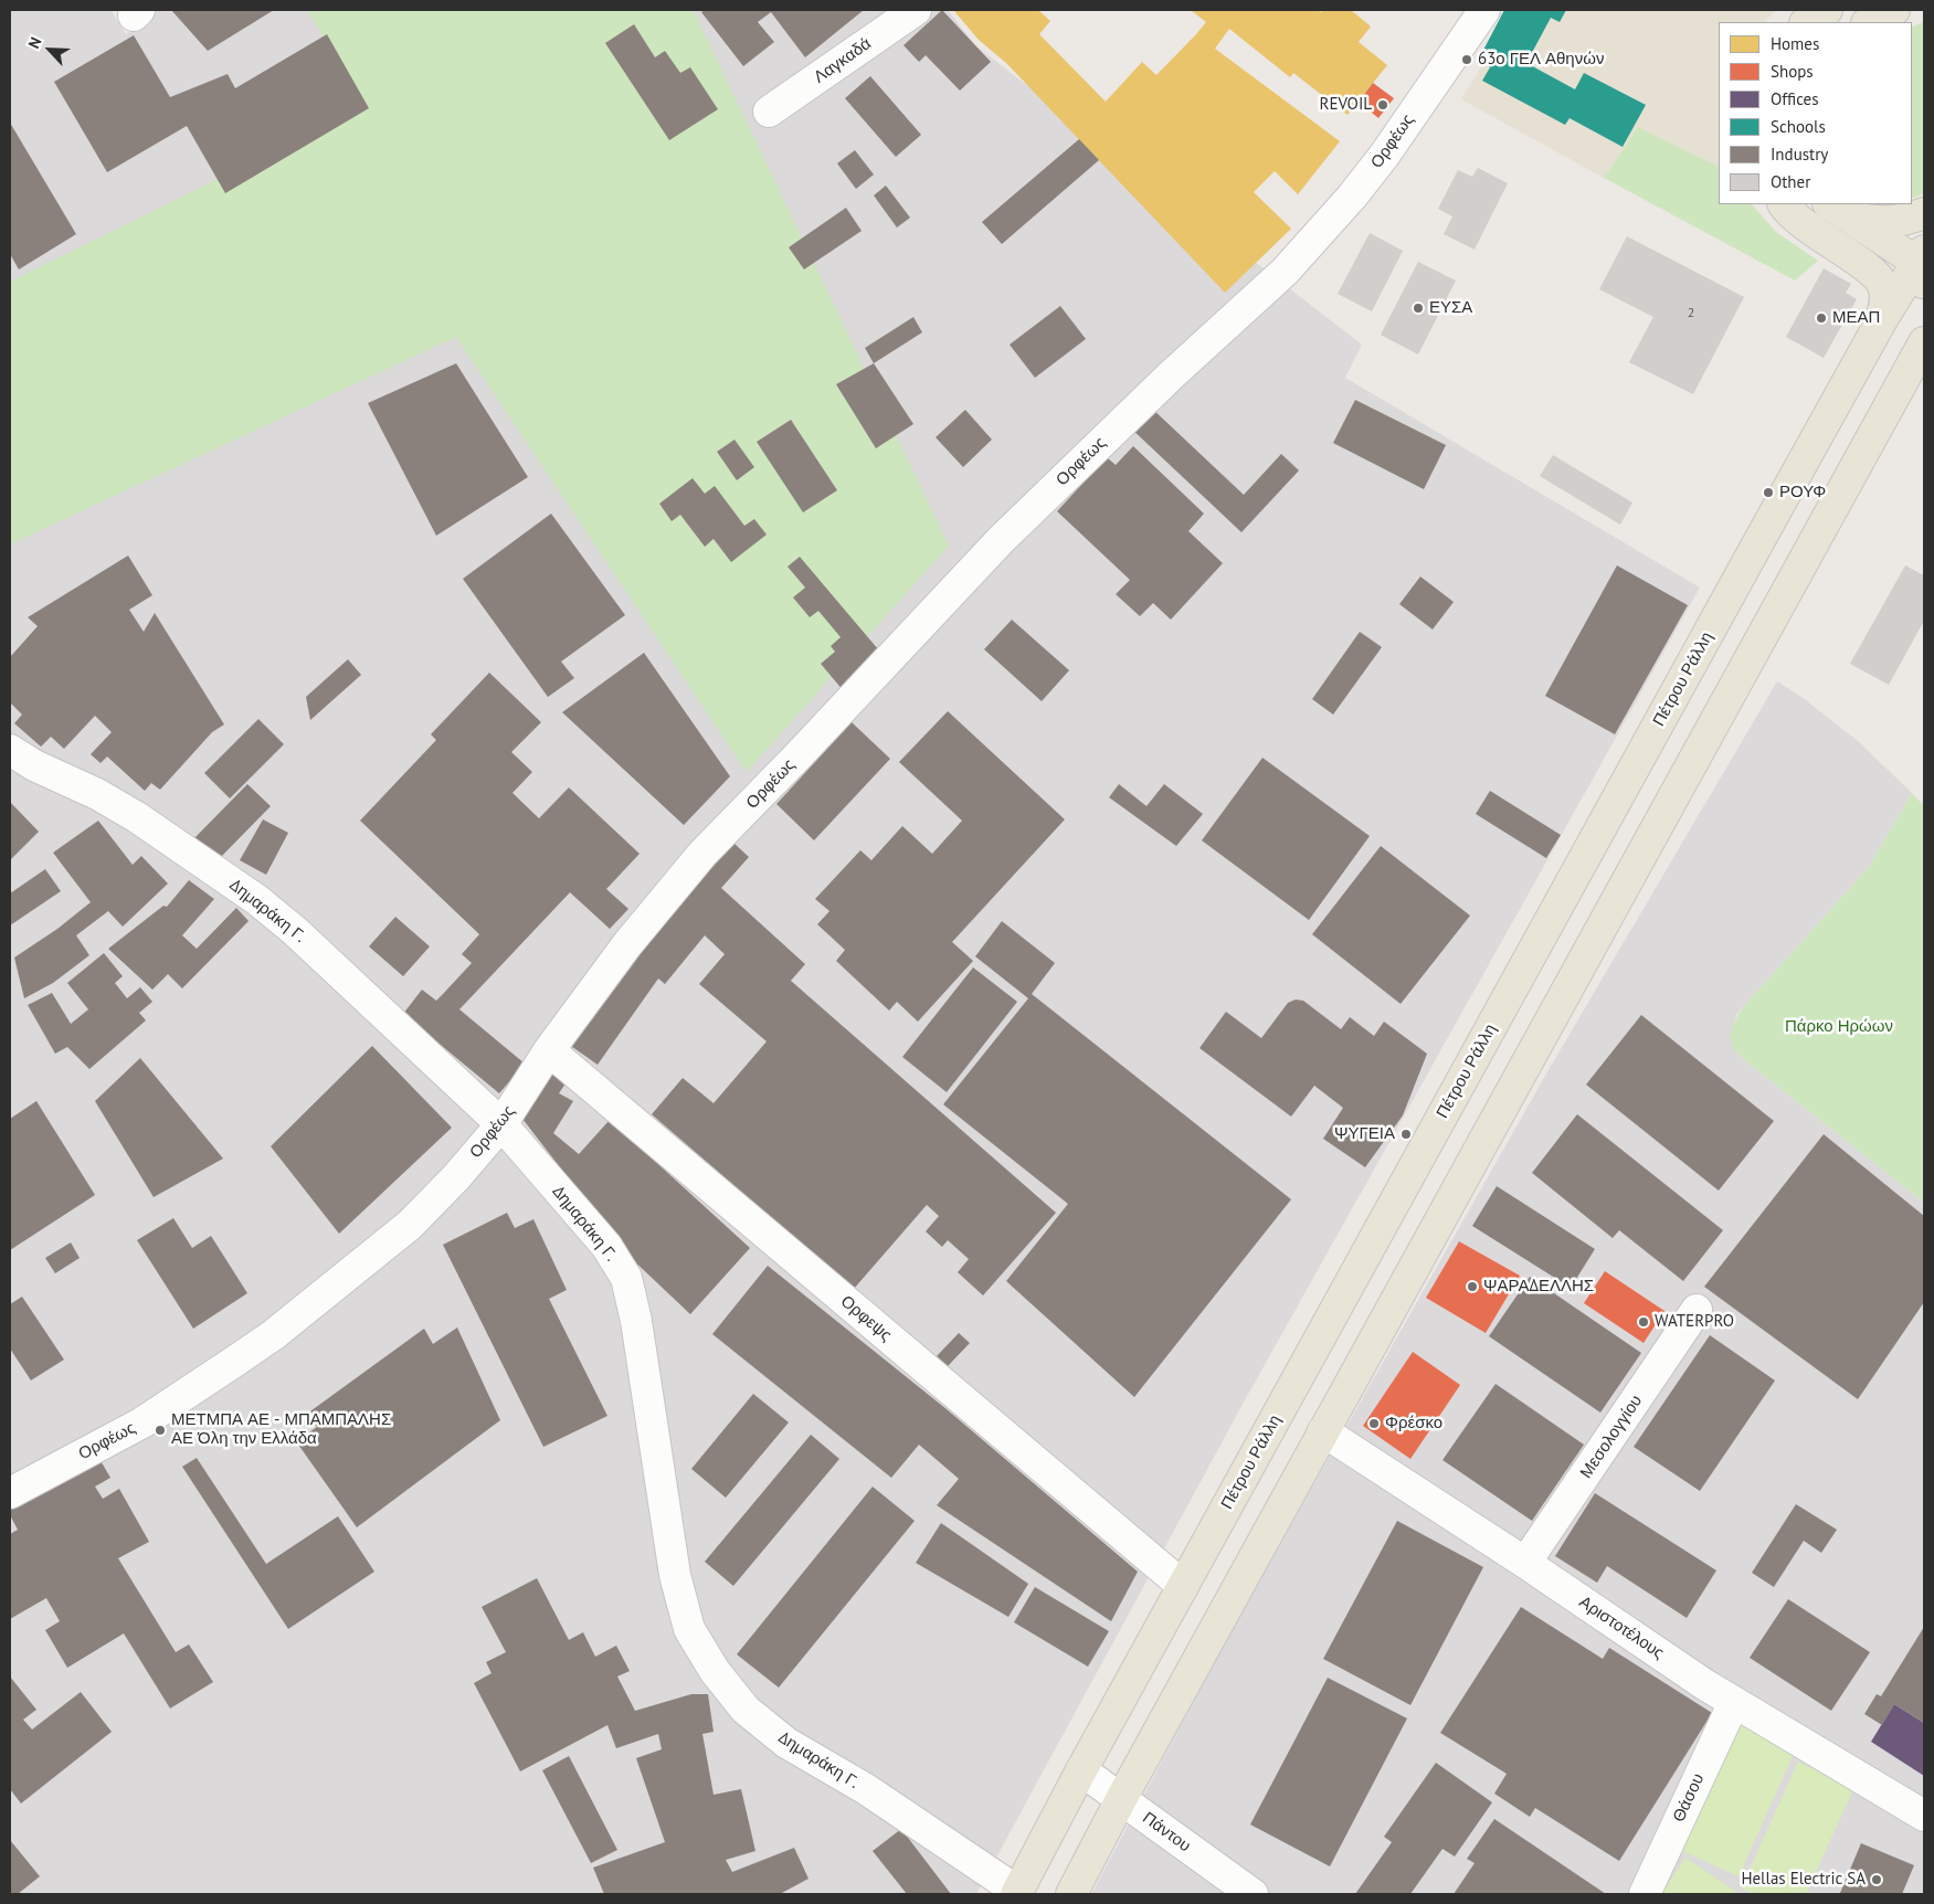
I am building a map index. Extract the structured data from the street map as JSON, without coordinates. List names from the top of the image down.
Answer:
{
  "streets": {
    "main road": ["Πέτρου Ράλλη"],
    "street": [
      "Λαγκαδά",
      "Ορφέως",
      "Δημαράκη Γ.",
      "Ορφεψς",
      "Μεσολογγίου",
      "Αριστοτέλους",
      "Θάσου",
      "Πάντου"
    ]
  },
  "crossings": [
    ["Ορφέως", "Δημαράκη Γ."],
    ["Ορφέως", "Ορφεψς"],
    ["Πέτρου Ράλλη", "Δημαράκη Γ."],
    ["Πέτρου Ράλλη", "Ορφεψς"],
    ["Πέτρου Ράλλη", "Πάντου"],
    ["Μεσολογγίου", "Αριστοτέλους"],
    ["Αριστοτέλους", "Θάσου"]
  ],
  "parks": ["Πάρκο Ηρώων"],
  "places": [
    "63ο ΓΕΛ Αθηνών",
    "REVOIL",
    "ΕΥΣΑ",
    "ΜΕΑΠ",
    "ΡΟΥΦ",
    "ΨΥΓΕΙΑ",
    "ΨΑΡΑΔΕΛΛΗΣ",
    "WATERPRO",
    "Φρέσκο",
    "ΜΕΤΜΠΑ ΑΕ - ΜΠΑΜΠΑΛΗΣ ΑΕ Όλη την Ελλάδα",
    "Hellas Electric SA"
  ],
  "house_numbers": ["2"],
  "legend": [
    "Homes",
    "Shops",
    "Offices",
    "Schools",
    "Industry",
    "Other"
  ],
  "north": "top left"
}
